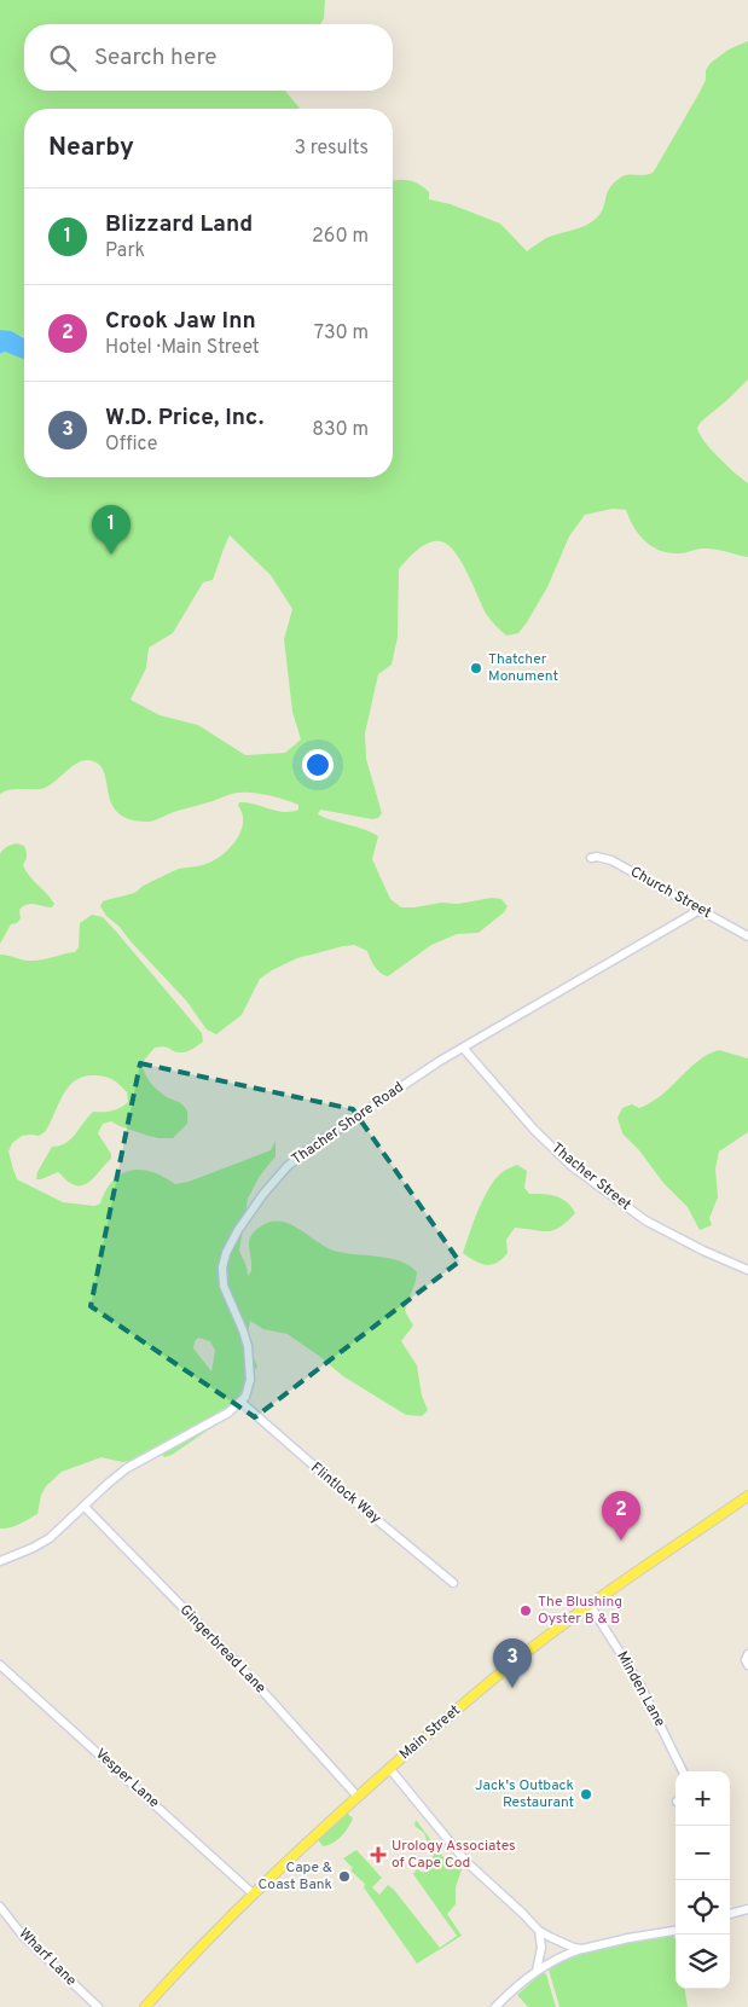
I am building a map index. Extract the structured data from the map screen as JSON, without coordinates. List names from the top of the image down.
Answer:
{
  "streets": {
    "main road": ["Main Street"],
    "street": [
      "Church Street",
      "Thacher Shore Road",
      "Thacher Street",
      "Flintlock Way",
      "Gingerbread Lane",
      "Minden Lane",
      "Vesper Lane",
      "Wharf Lane"
    ]
  },
  "crossings": [
    ["Church Street", "Thacher Shore Road"],
    ["Thacher Shore Road", "Thacher Street"],
    ["Thacher Shore Road", "Flintlock Way"],
    ["Gingerbread Lane", "Main Street"],
    ["Minden Lane", "Main Street"],
    ["Main Street", "Vesper Lane"]
  ],
  "places": {
    "other": [
      "Thatcher Monument",
      "The Blushing Oyster B & B",
      "Jack's Outback Restaurant",
      "Cape & Coast Bank"
    ],
    "health": ["Urology Associates of Cape Cod"]
  },
  "page": {
    "search": "Search here",
    "heading": ["Nearby", "3 results"],
    "list": [
      {
        "mark": "1",
        "name": "Blizzard Land",
        "note": "Park",
        "value": "260 m"
      },
      {
        "mark": "2",
        "name": "Crook Jaw Inn",
        "note": "Hotel · Main Street",
        "value": "730 m"
      },
      {
        "mark": "3",
        "name": "W.D. Price, Inc.",
        "note": "Office",
        "value": "830 m"
      }
    ],
    "pins": ["1", "2", "3"],
    "map_buttons": ["+", "−"]
  }
}
